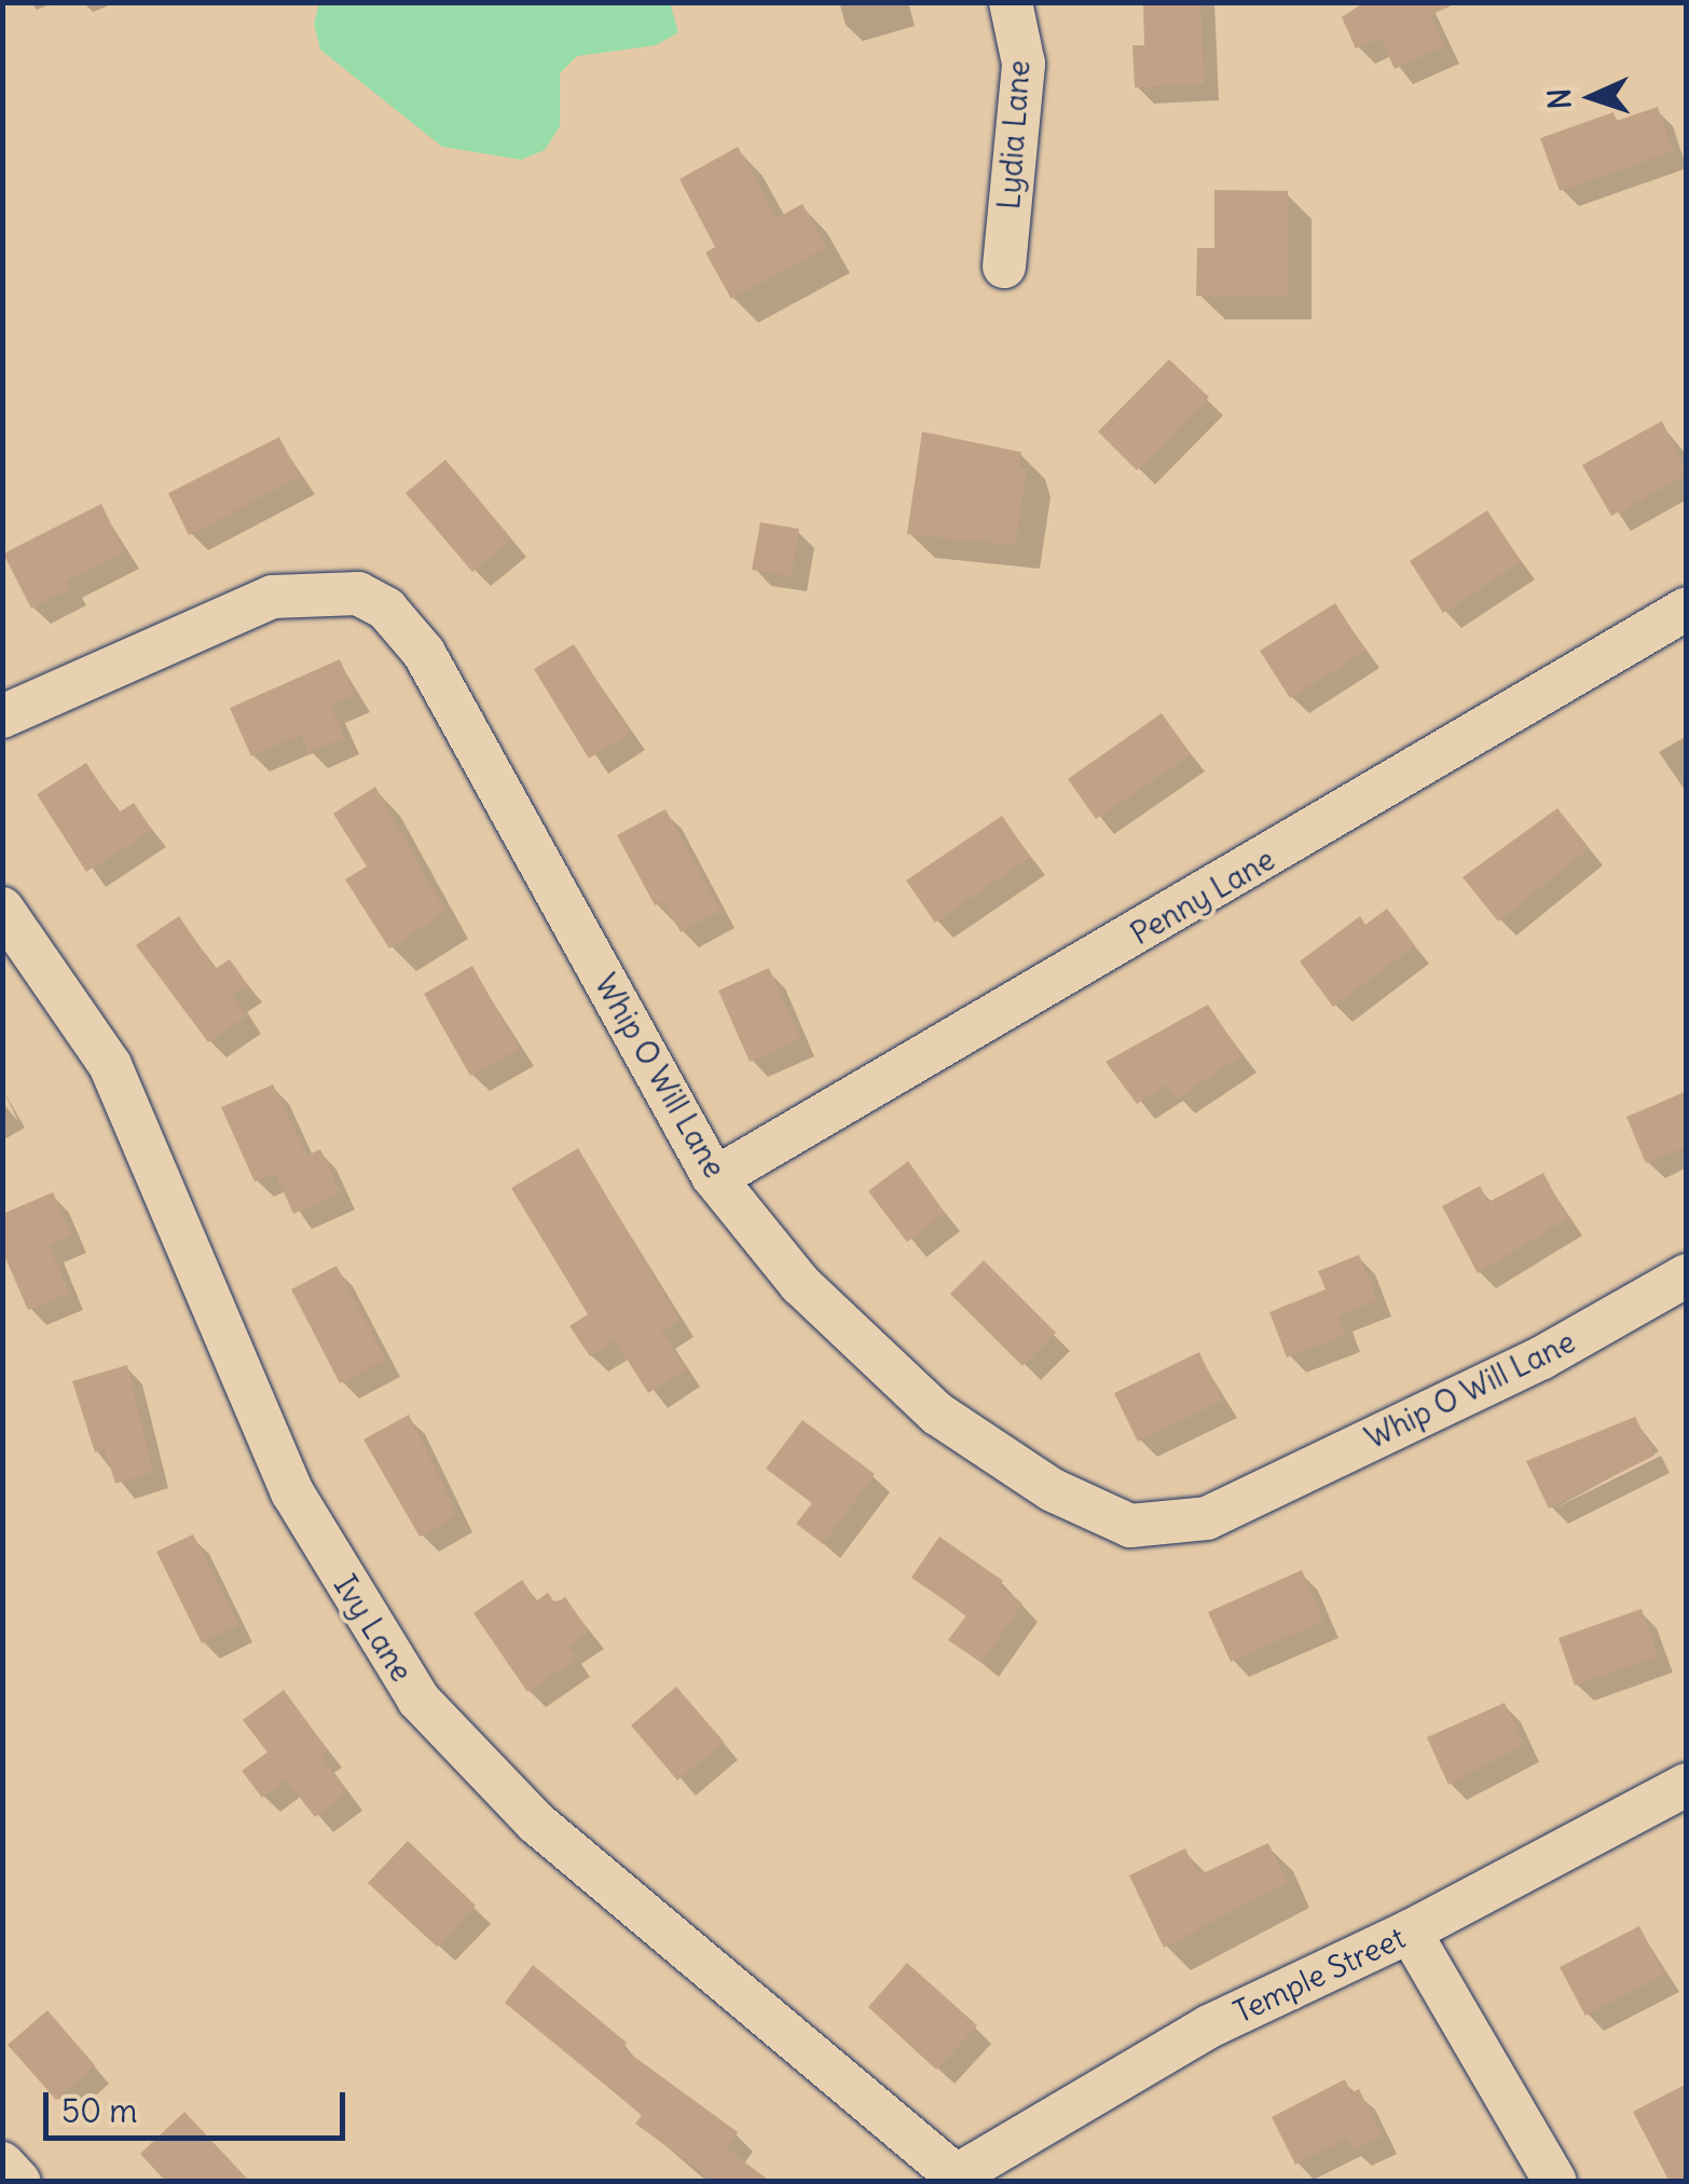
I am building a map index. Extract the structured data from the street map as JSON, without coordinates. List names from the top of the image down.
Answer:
{
  "streets": {
    "street": [
      "Lydia Lane",
      "Penny Lane",
      "Whip O Will Lane",
      "Ivy Lane",
      "Temple Street"
    ]
  },
  "crossings": [
    ["Penny Lane", "Whip O Will Lane"],
    ["Ivy Lane", "Temple Street"]
  ],
  "scale_bar": "50 m",
  "north": "left"
}
